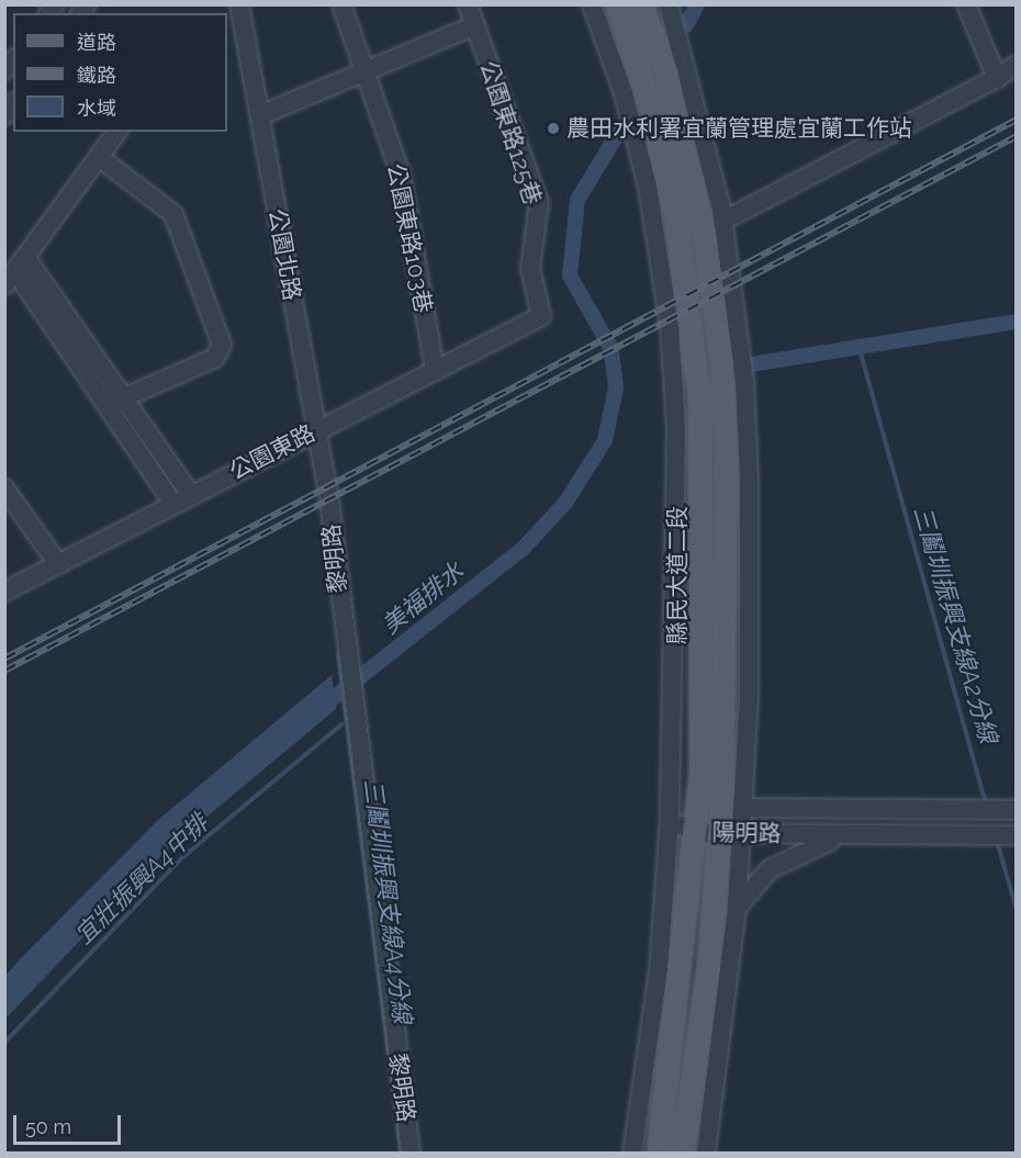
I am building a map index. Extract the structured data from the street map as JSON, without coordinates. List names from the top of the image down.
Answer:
{
  "streets": {
    "main road": ["縣民大道二段"],
    "street": [
      "公園東路125巷",
      "公園東路103巷",
      "公園北路",
      "公園東路",
      "黎明路",
      "陽明路"
    ]
  },
  "crossings": [
    ["公園東路125巷", "公園東路"],
    ["公園東路103巷", "公園東路"],
    ["公園北路", "公園東路"],
    ["公園北路", "黎明路"],
    ["縣民大道二段", "陽明路"]
  ],
  "water": [
    "美福排水",
    "三鬮圳振興支線A2分線",
    "宜壯振興A4中排",
    "三鬮圳振興支線A4分線"
  ],
  "places": ["農田水利署宜蘭管理處宜蘭工作站"],
  "legend": ["道路", "鐵路", "水域"],
  "scale_bar": "50 m"
}
